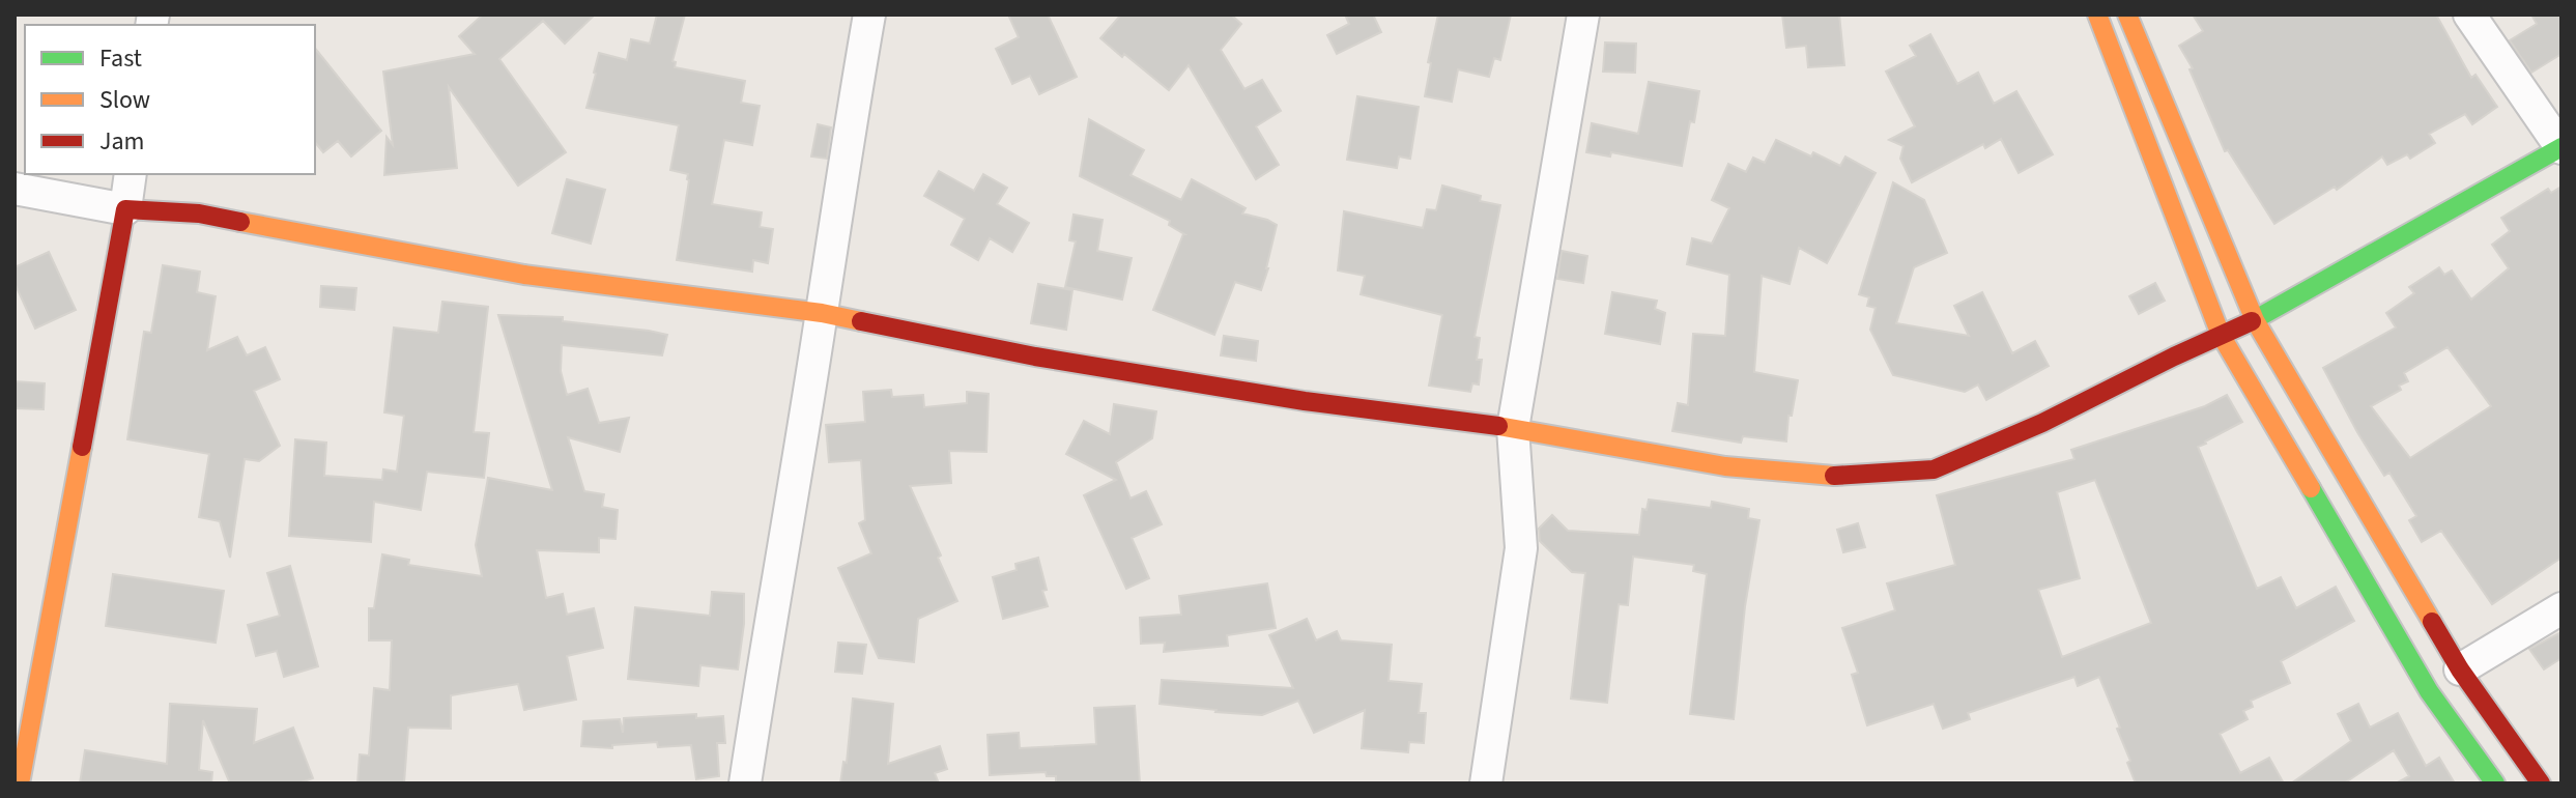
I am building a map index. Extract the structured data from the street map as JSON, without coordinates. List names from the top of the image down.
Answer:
{
  "legend": ["Fast", "Slow", "Jam"]
}
